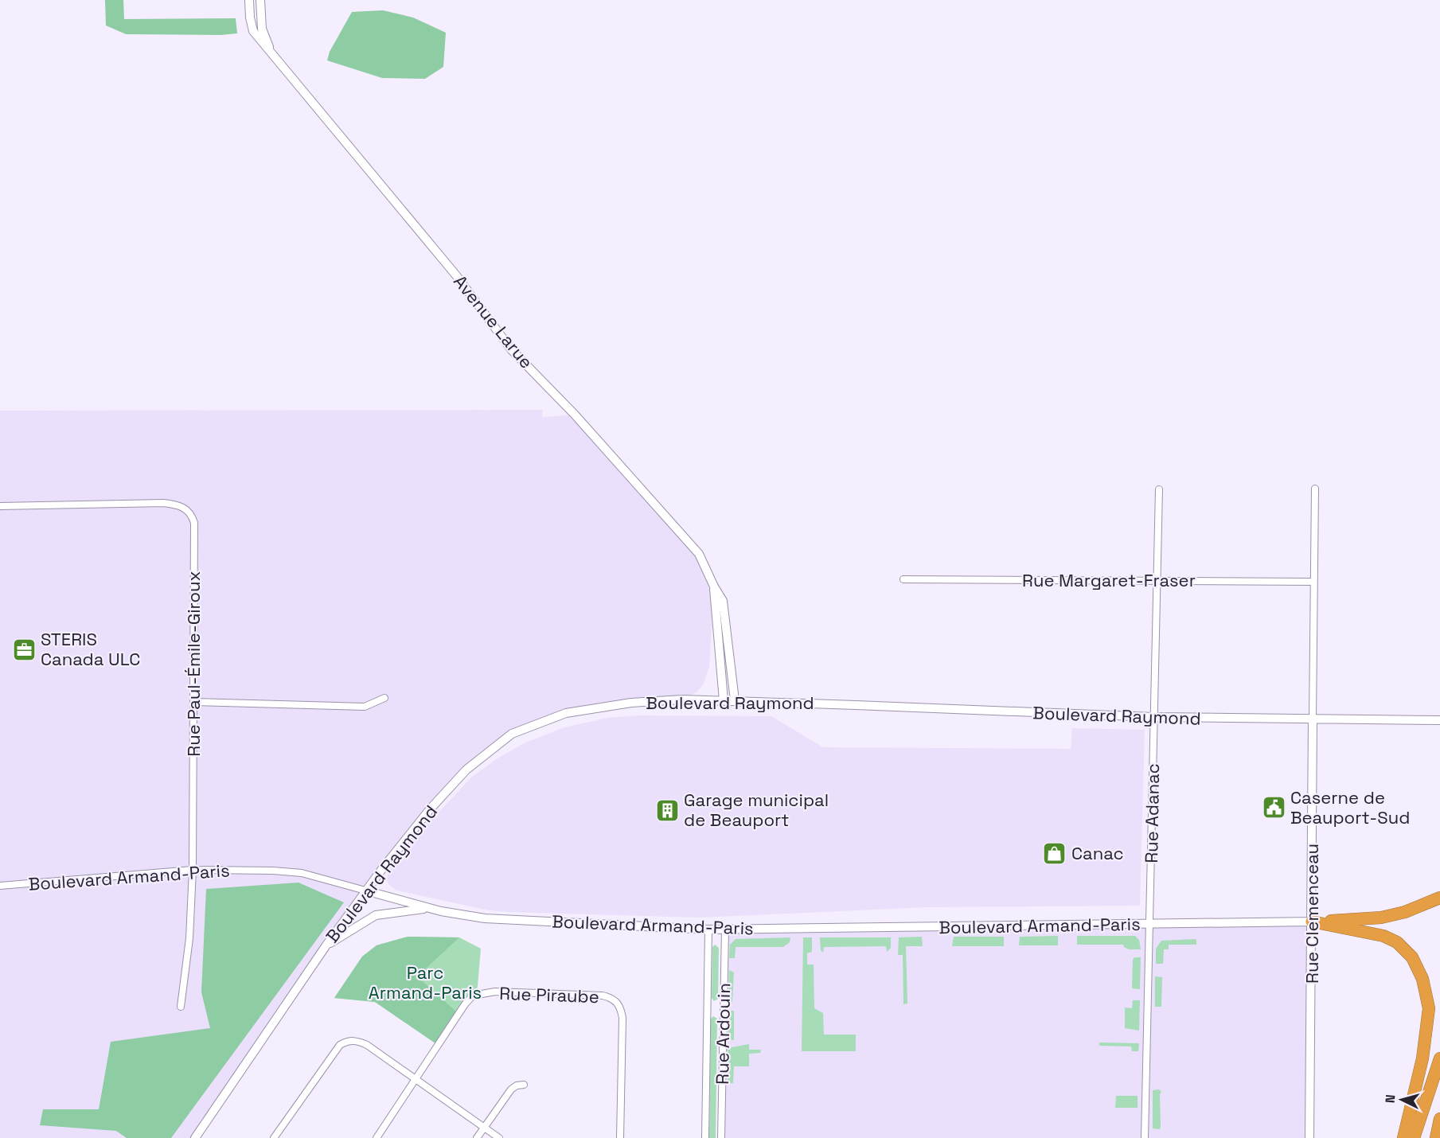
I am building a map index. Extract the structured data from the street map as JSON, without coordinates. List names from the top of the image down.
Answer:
{
  "streets": {
    "street": [
      "Avenue Larue",
      "Rue Margaret-Fraser",
      "Rue Paul-Émile-Giroux",
      "Boulevard Raymond",
      "Rue Adanac",
      "Boulevard Armand-Paris",
      "Rue Clemenceau",
      "Rue Piraube",
      "Rue Ardouin"
    ]
  },
  "crossings": [
    ["Avenue Larue", "Boulevard Raymond"],
    ["Rue Margaret-Fraser", "Rue Adanac"],
    ["Rue Margaret-Fraser", "Rue Clemenceau"],
    ["Rue Paul-Émile-Giroux", "Boulevard Armand-Paris"],
    ["Boulevard Raymond", "Rue Adanac"],
    ["Boulevard Raymond", "Boulevard Armand-Paris"],
    ["Boulevard Raymond", "Rue Clemenceau"],
    ["Rue Adanac", "Boulevard Armand-Paris"],
    ["Boulevard Armand-Paris", "Rue Clemenceau"],
    ["Boulevard Armand-Paris", "Rue Ardouin"]
  ],
  "parks": ["Parc Armand-Paris"],
  "places": {
    "office": ["STERIS Canada ULC"],
    "public building": ["Caserne de Beauport-Sud"],
    "building": ["Garage municipal de Beauport"],
    "shop": ["Canac"]
  },
  "north": "left"
}
